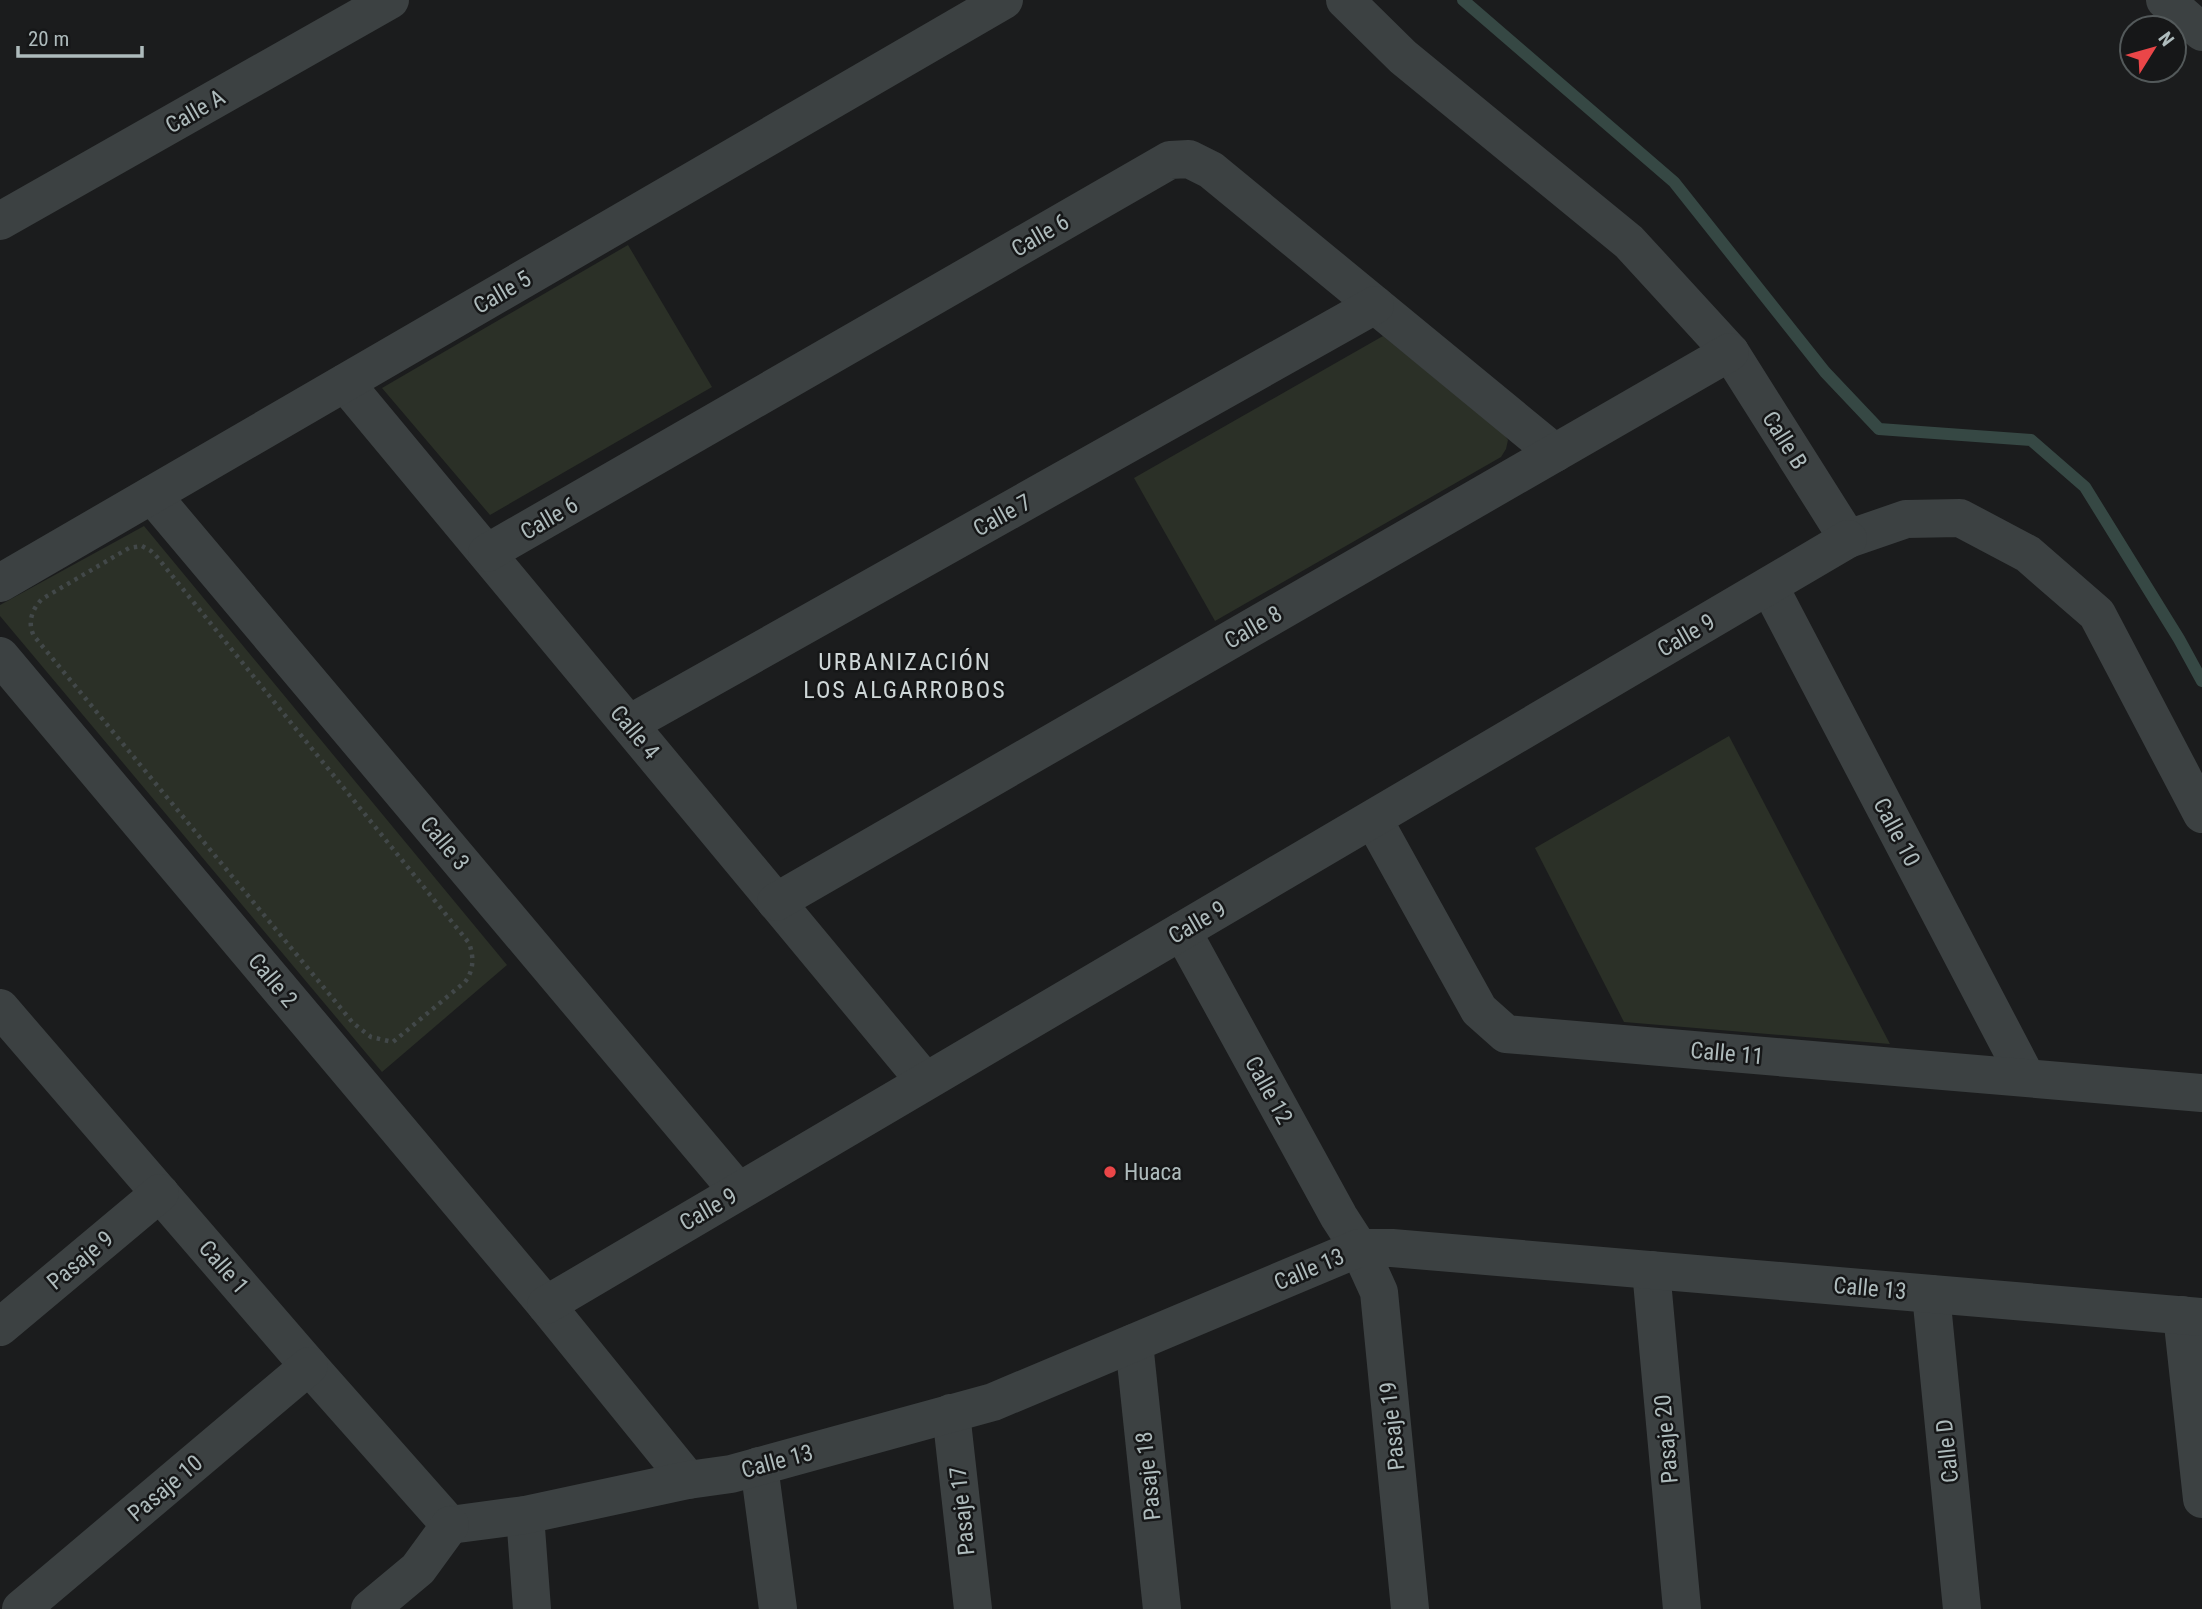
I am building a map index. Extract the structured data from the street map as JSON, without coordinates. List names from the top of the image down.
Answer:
{
  "streets": {
    "street": [
      "Calle A",
      "Calle 6",
      "Calle 5",
      "Calle B",
      "Calle 7",
      "Calle 8",
      "Calle 9",
      "Calle 4",
      "Calle 10",
      "Calle 3",
      "Calle 2",
      "Calle 11",
      "Calle 12",
      "Pasaje 9",
      "Calle 1",
      "Calle 13",
      "Pasaje 19",
      "Pasaje 20",
      "Calle D",
      "Pasaje 18",
      "Pasaje 10",
      "Pasaje 17"
    ]
  },
  "crossings": [
    ["Calle 6", "Calle 7"],
    ["Calle 6", "Calle 8"],
    ["Calle 6", "Calle 4"],
    ["Calle 5", "Calle 4"],
    ["Calle 5", "Calle 3"],
    ["Calle B", "Calle 8"],
    ["Calle B", "Calle 9"],
    ["Calle 7", "Calle 4"],
    ["Calle 8", "Calle 4"],
    ["Calle 9", "Calle 4"],
    ["Calle 9", "Calle 10"],
    ["Calle 9", "Calle 3"],
    ["Calle 9", "Calle 2"],
    ["Calle 9", "Calle 11"],
    ["Calle 9", "Calle 12"],
    ["Calle 10", "Calle 11"],
    ["Calle 2", "Calle 13"],
    ["Calle 12", "Calle 13"],
    ["Calle 12", "Pasaje 19"],
    ["Pasaje 9", "Calle 1"],
    ["Calle 1", "Calle 13"],
    ["Calle 1", "Pasaje 10"],
    ["Calle 13", "Pasaje 19"],
    ["Calle 13", "Pasaje 20"],
    ["Calle 13", "Calle D"],
    ["Calle 13", "Pasaje 18"],
    ["Calle 13", "Pasaje 17"]
  ],
  "districts": ["URBANIZACIÓN LOS ALGARROBOS"],
  "places": ["Huaca"],
  "scale_bar": "20 m",
  "north": "top right"
}
